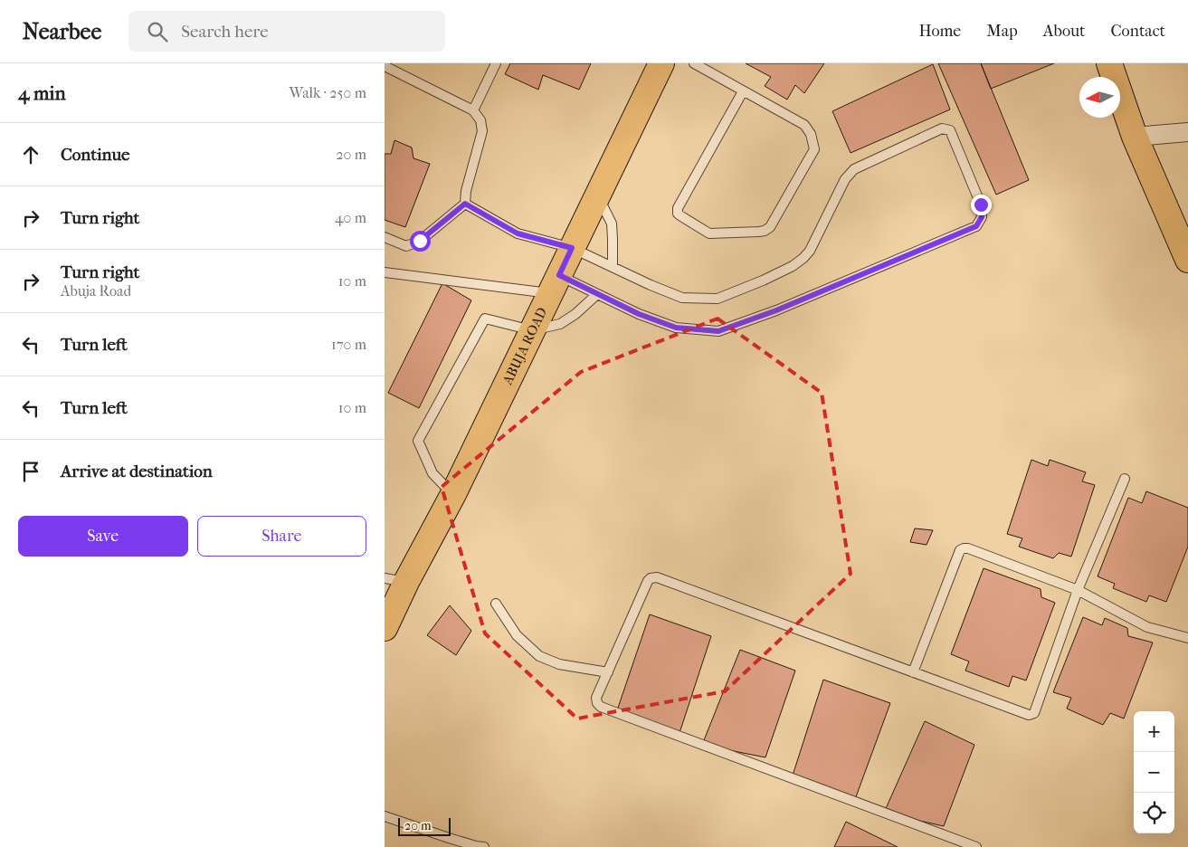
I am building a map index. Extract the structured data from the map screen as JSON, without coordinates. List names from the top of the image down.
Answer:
{
  "streets": {
    "main road": ["ABUJA ROAD"]
  },
  "scale_bar": "20 m",
  "north": "left",
  "page": {
    "header": "Nearbee",
    "search": "Search here",
    "nav": [
      "Home",
      "Map",
      "About",
      "Contact"
    ],
    "heading": ["4 min", "Walk · 250 m"],
    "list": [
      ["Continue", "20 m"],
      ["Turn right", "40 m"],
      ["Turn right", "Abuja Road", "10 m"],
      ["Turn left", "170 m"],
      ["Turn left", "10 m"],
      "Arrive at destination"
    ],
    "buttons": ["Save", "Share"],
    "map_buttons": ["+", "−"],
    "scale": "20 m"
  }
}
